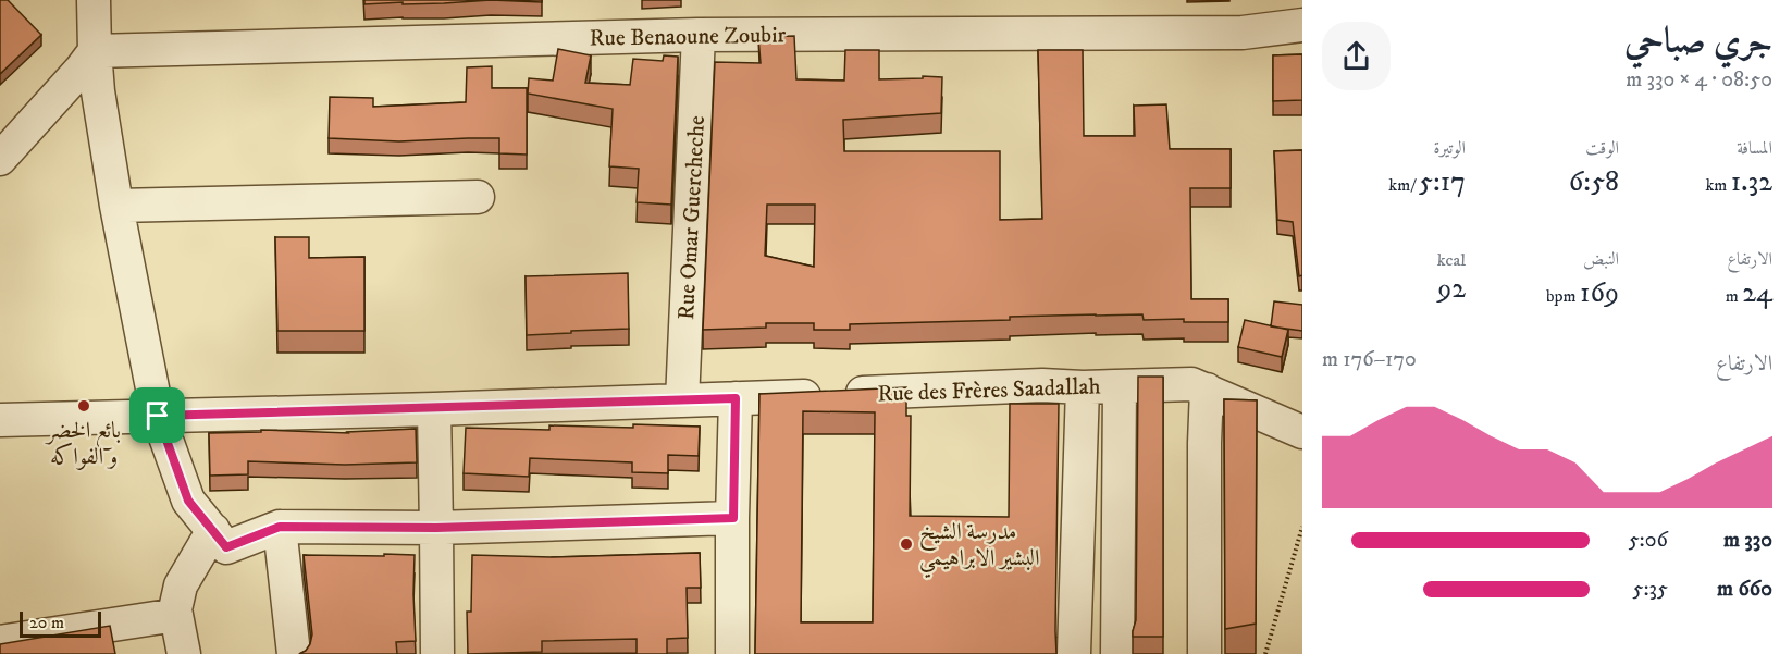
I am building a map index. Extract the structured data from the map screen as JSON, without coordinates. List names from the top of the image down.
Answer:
{
  "streets": {
    "street": ["Rue Benaoune Zoubir", "Rue Omar Guercheche", "Rue des Frères Saadallah"]
  },
  "crossings": [
    ["Rue Benaoune Zoubir", "Rue Omar Guercheche"],
    ["Rue Omar Guercheche", "Rue des Frères Saadallah"]
  ],
  "places": ["بائع الخضر و الفواكه", "مدرسة الشيخ البشير الابراهيمي"],
  "scale_bar": "20 m",
  "page": {
    "heading": ["جري صباحي", "08:50 · 4 × 330 m"],
    "stats": [
      ["المسافة", "1.32 km"],
      ["الوقت", "6:58"],
      ["الوتيرة", "5:17 /km"],
      ["الارتفاع", "24 m"],
      ["النبض", "169 bpm"],
      ["kcal", "92"]
    ],
    "chart": ["الارتفاع", "170–176 m"],
    "list": [
      {
        "name": "330 m",
        "note": "5:06"
      },
      {
        "name": "660 m",
        "note": "5:35"
      }
    ],
    "scale": "20 m"
  }
}
